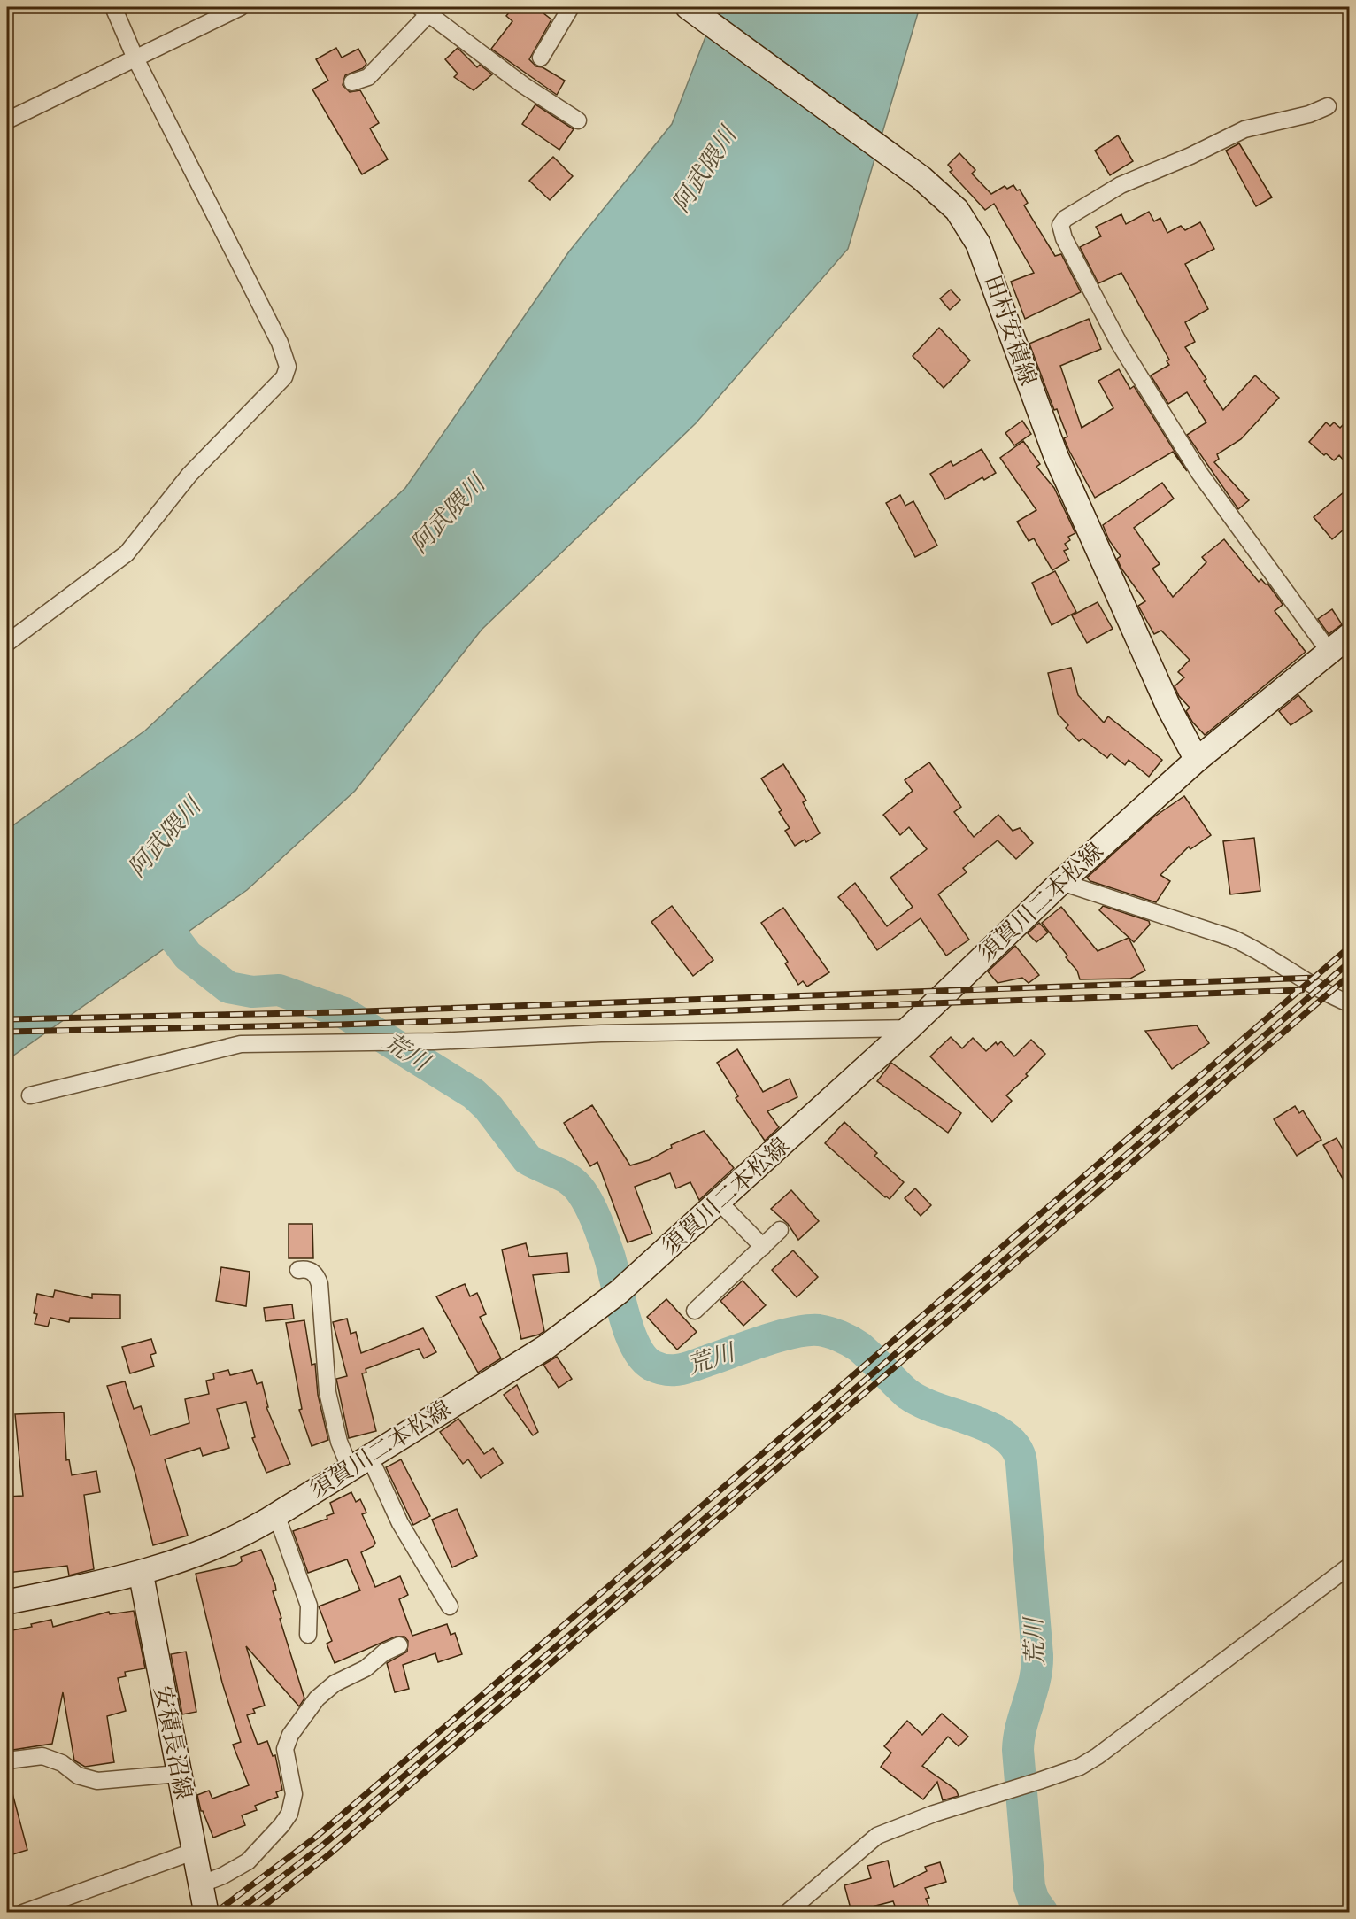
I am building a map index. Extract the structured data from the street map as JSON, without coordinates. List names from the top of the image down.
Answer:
{
  "streets": {
    "main road": ["田村安積線", "須賀川二本松線", "安積長沼線"]
  },
  "crossings": [
    ["田村安積線", "須賀川二本松線"],
    ["須賀川二本松線", "安積長沼線"]
  ],
  "water": ["阿武隈川", "荒川"]
}
